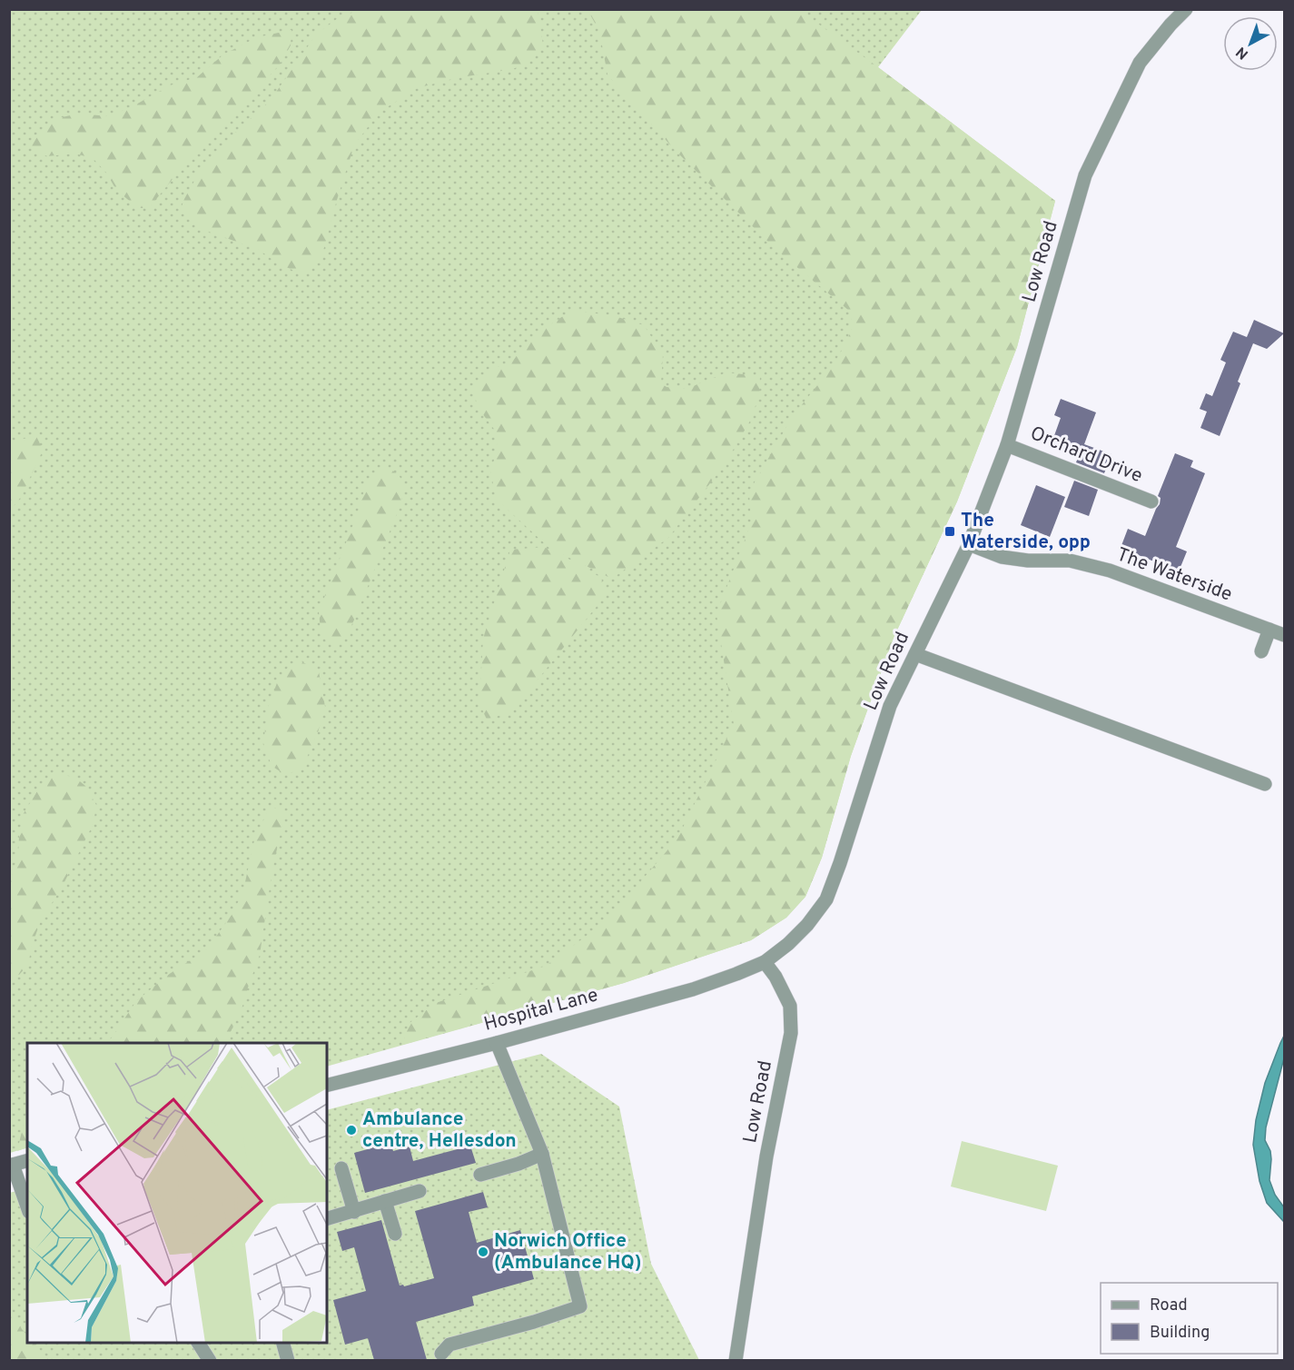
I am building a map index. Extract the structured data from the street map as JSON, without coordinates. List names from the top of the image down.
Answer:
{
  "streets": {
    "street": [
      "Low Road",
      "Orchard Drive",
      "The Waterside",
      "Hospital Lane"
    ]
  },
  "crossings": [
    ["Low Road", "Orchard Drive"],
    ["Low Road", "The Waterside"],
    ["Low Road", "Hospital Lane"]
  ],
  "places": {
    "transit": ["The Waterside, opp"],
    "other": ["Ambulance centre, Hellesdon", "Norwich Office (Ambulance HQ)"]
  },
  "legend": ["Road", "Building"],
  "north": "bottom left"
}
